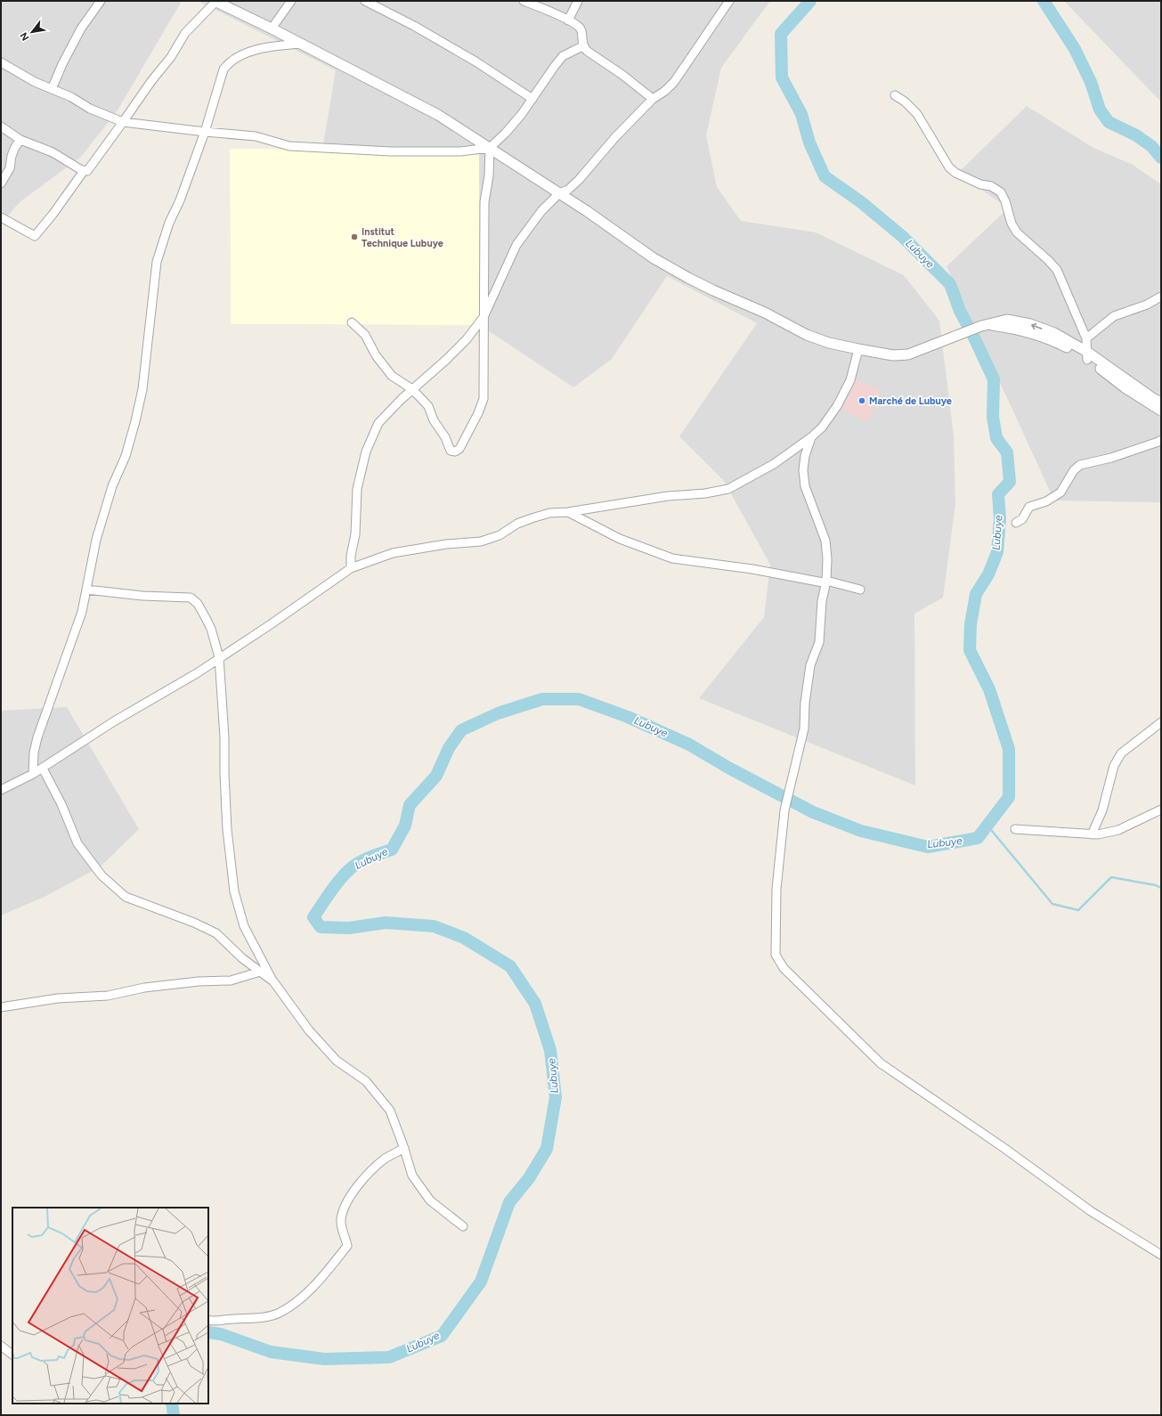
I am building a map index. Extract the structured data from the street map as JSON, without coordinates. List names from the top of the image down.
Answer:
{
  "water": ["Lubuye"],
  "places": ["Institut Technique Lubuye", "Marché de Lubuye"],
  "north": "bottom left"
}
